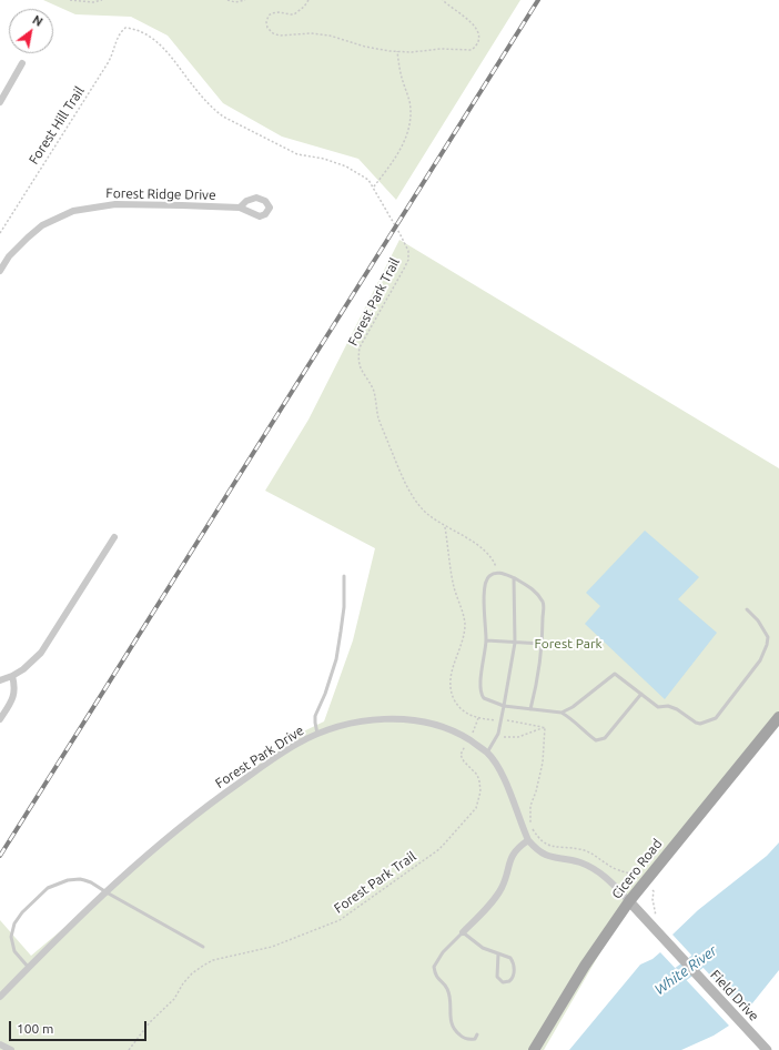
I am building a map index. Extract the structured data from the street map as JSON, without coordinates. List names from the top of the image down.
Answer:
{
  "streets": {
    "main road": ["Cicero Road", "Field Drive"],
    "street": ["Forest Ridge Drive", "Forest Park Drive"],
    "path": ["Forest Hill Trail", "Forest Park Trail"]
  },
  "crossings": [
    ["Forest Hill Trail", "Forest Park Trail"],
    ["Forest Park Trail", "Forest Park Drive"],
    ["Forest Park Drive", "Cicero Road"],
    ["Forest Park Drive", "Field Drive"],
    ["Cicero Road", "Field Drive"]
  ],
  "water": ["White River"],
  "parks": ["Forest Park"],
  "scale_bar": "100 m",
  "north": "top right"
}
